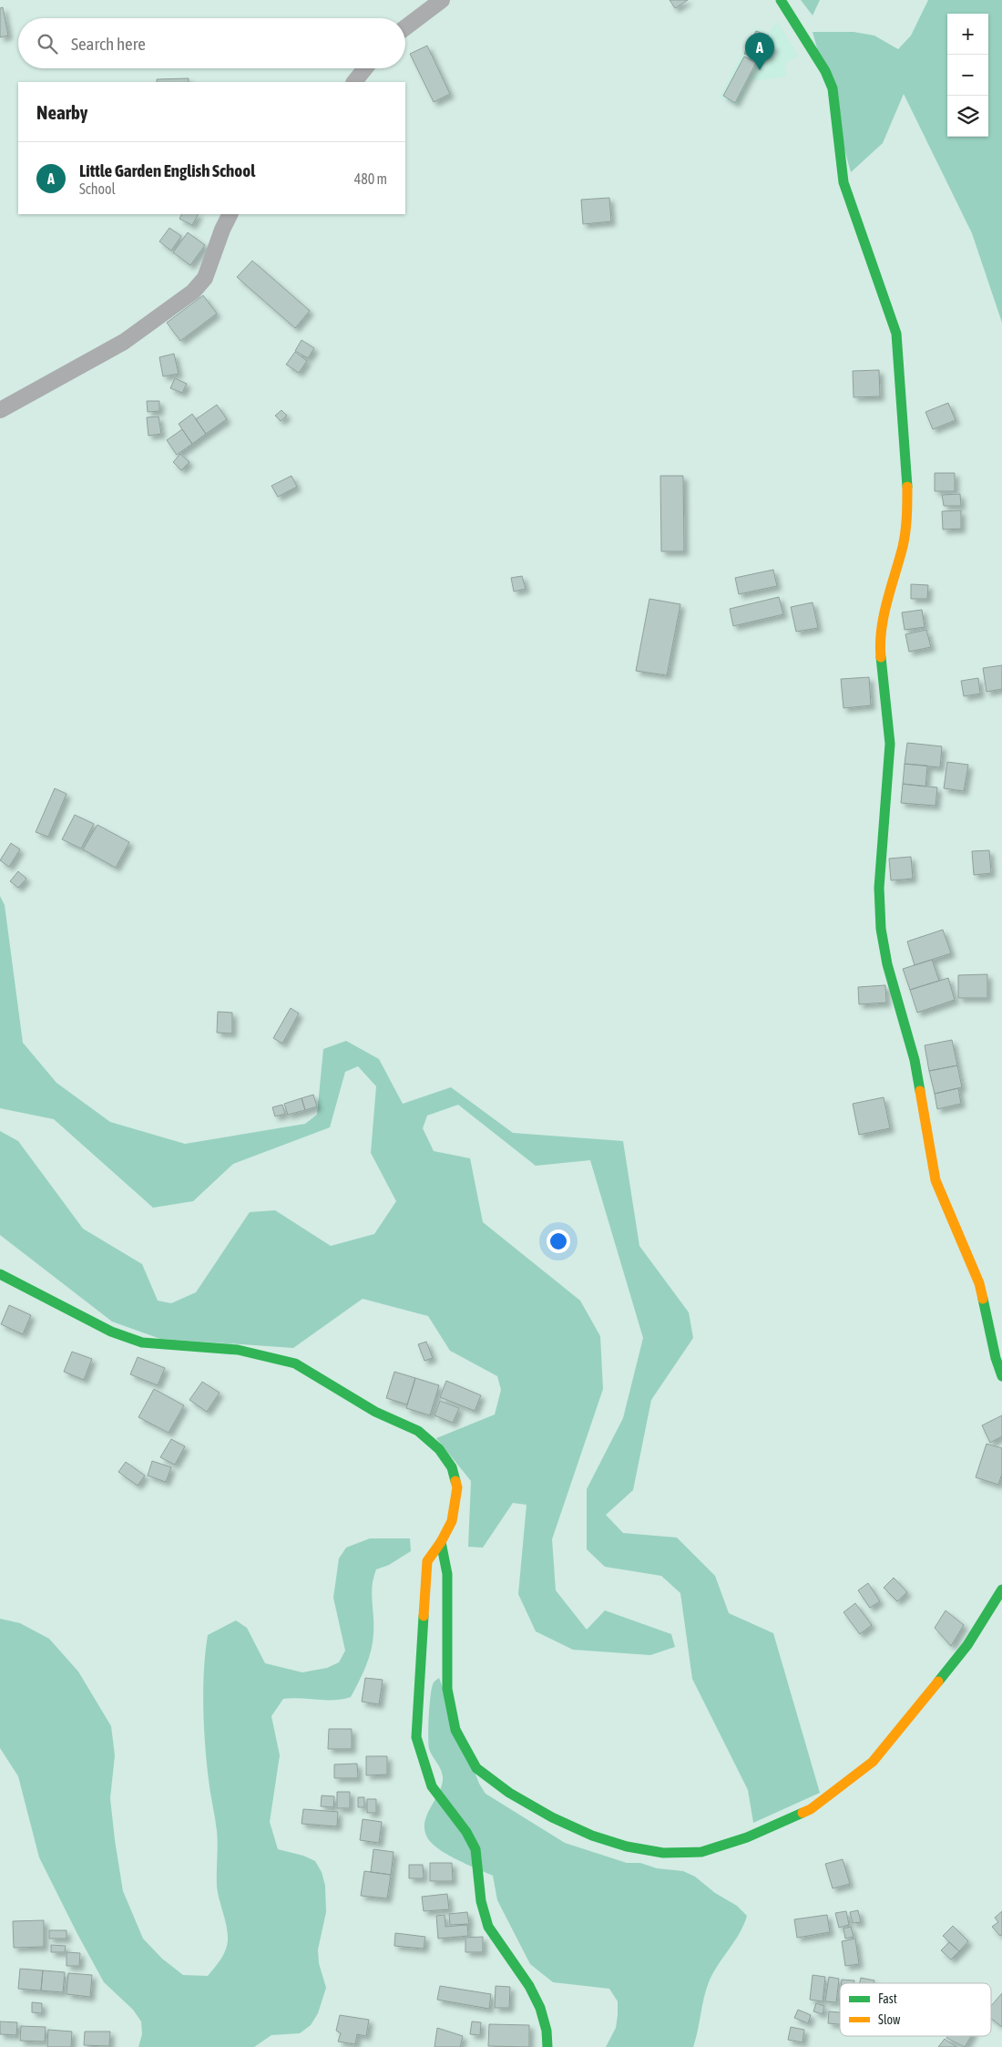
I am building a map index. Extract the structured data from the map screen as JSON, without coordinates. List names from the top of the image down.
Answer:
{
  "legend": ["Fast", "Slow"],
  "page": {
    "map_buttons": ["+", "−"],
    "search": "Search here",
    "pins": "A",
    "heading": "Nearby",
    "list": [
      {
        "mark": "A",
        "name": "Little Garden English School",
        "note": "School",
        "value": "480 m"
      }
    ]
  }
}
